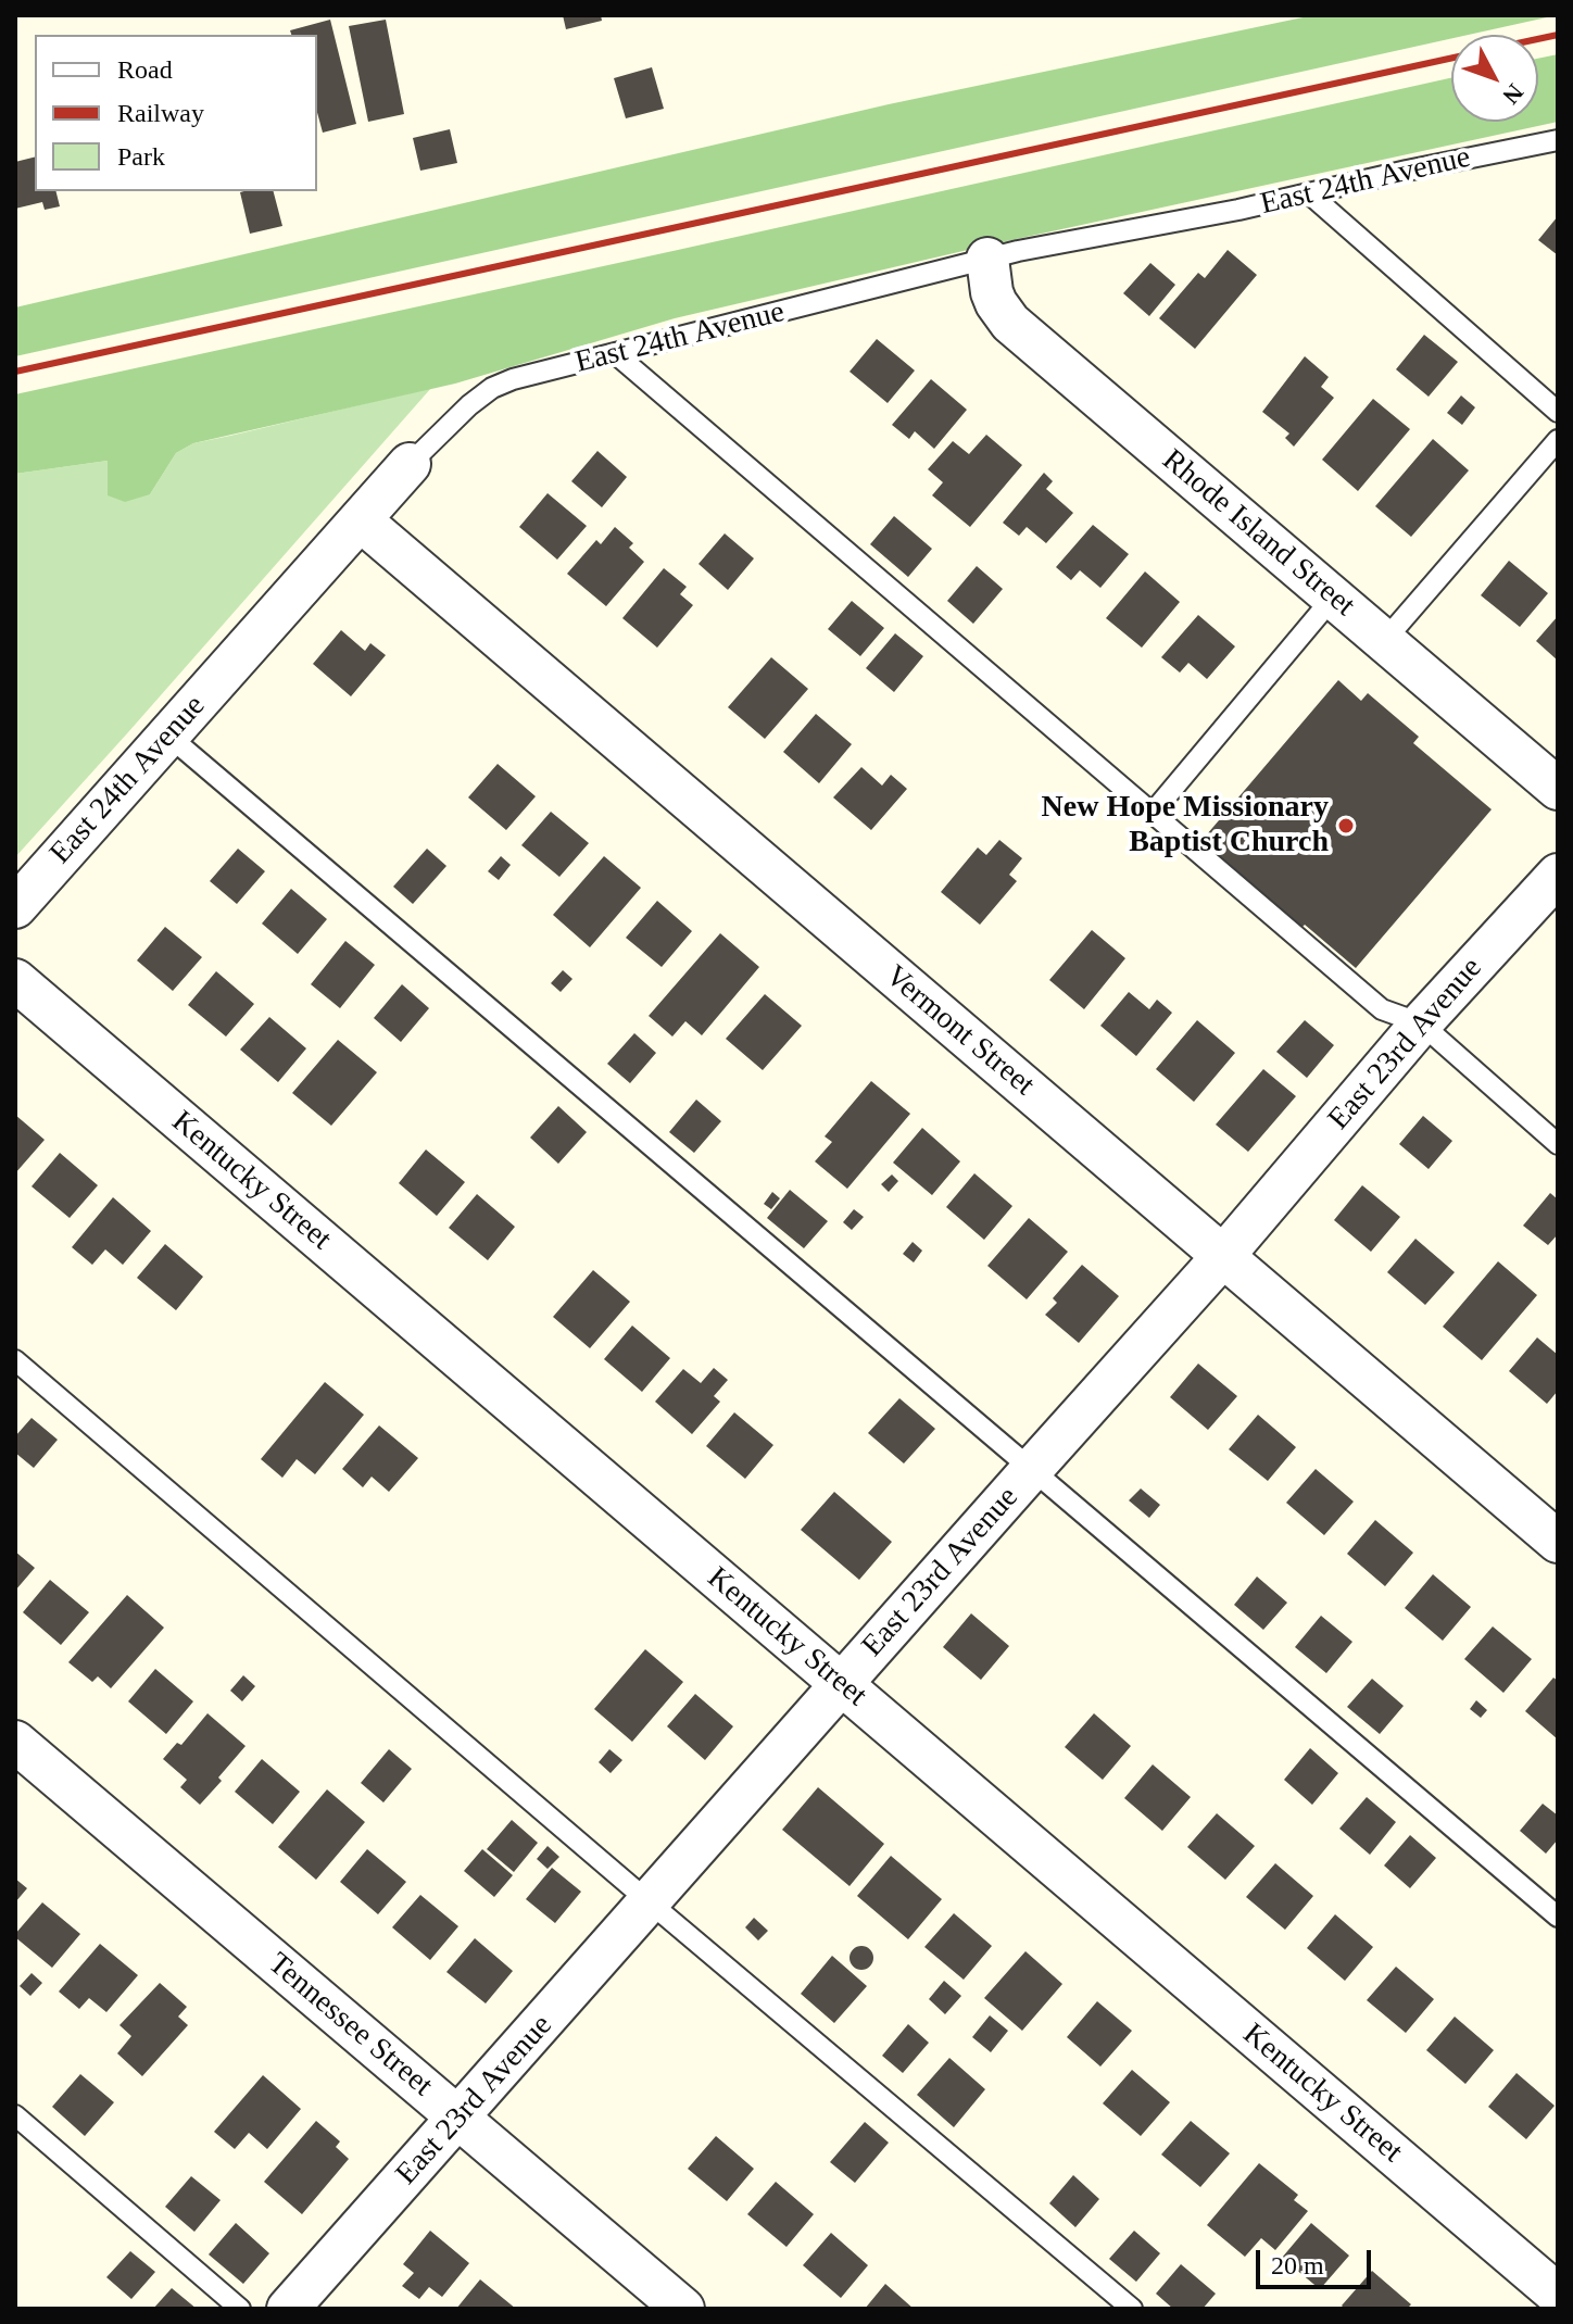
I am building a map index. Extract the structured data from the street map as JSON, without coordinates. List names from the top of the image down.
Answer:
{
  "streets": {
    "street": [
      "East 24th Avenue",
      "Rhode Island Street",
      "Vermont Street",
      "East 23rd Avenue",
      "Kentucky Street",
      "Tennessee Street"
    ]
  },
  "crossings": [
    ["East 24th Avenue", "Rhode Island Street"],
    ["East 24th Avenue", "Vermont Street"],
    ["Vermont Street", "East 23rd Avenue"],
    ["East 23rd Avenue", "Kentucky Street"],
    ["East 23rd Avenue", "Tennessee Street"]
  ],
  "places": ["New Hope Missionary Baptist Church"],
  "legend": ["Road", "Railway", "Park"],
  "scale_bar": "20 m",
  "north": "bottom right"
}
